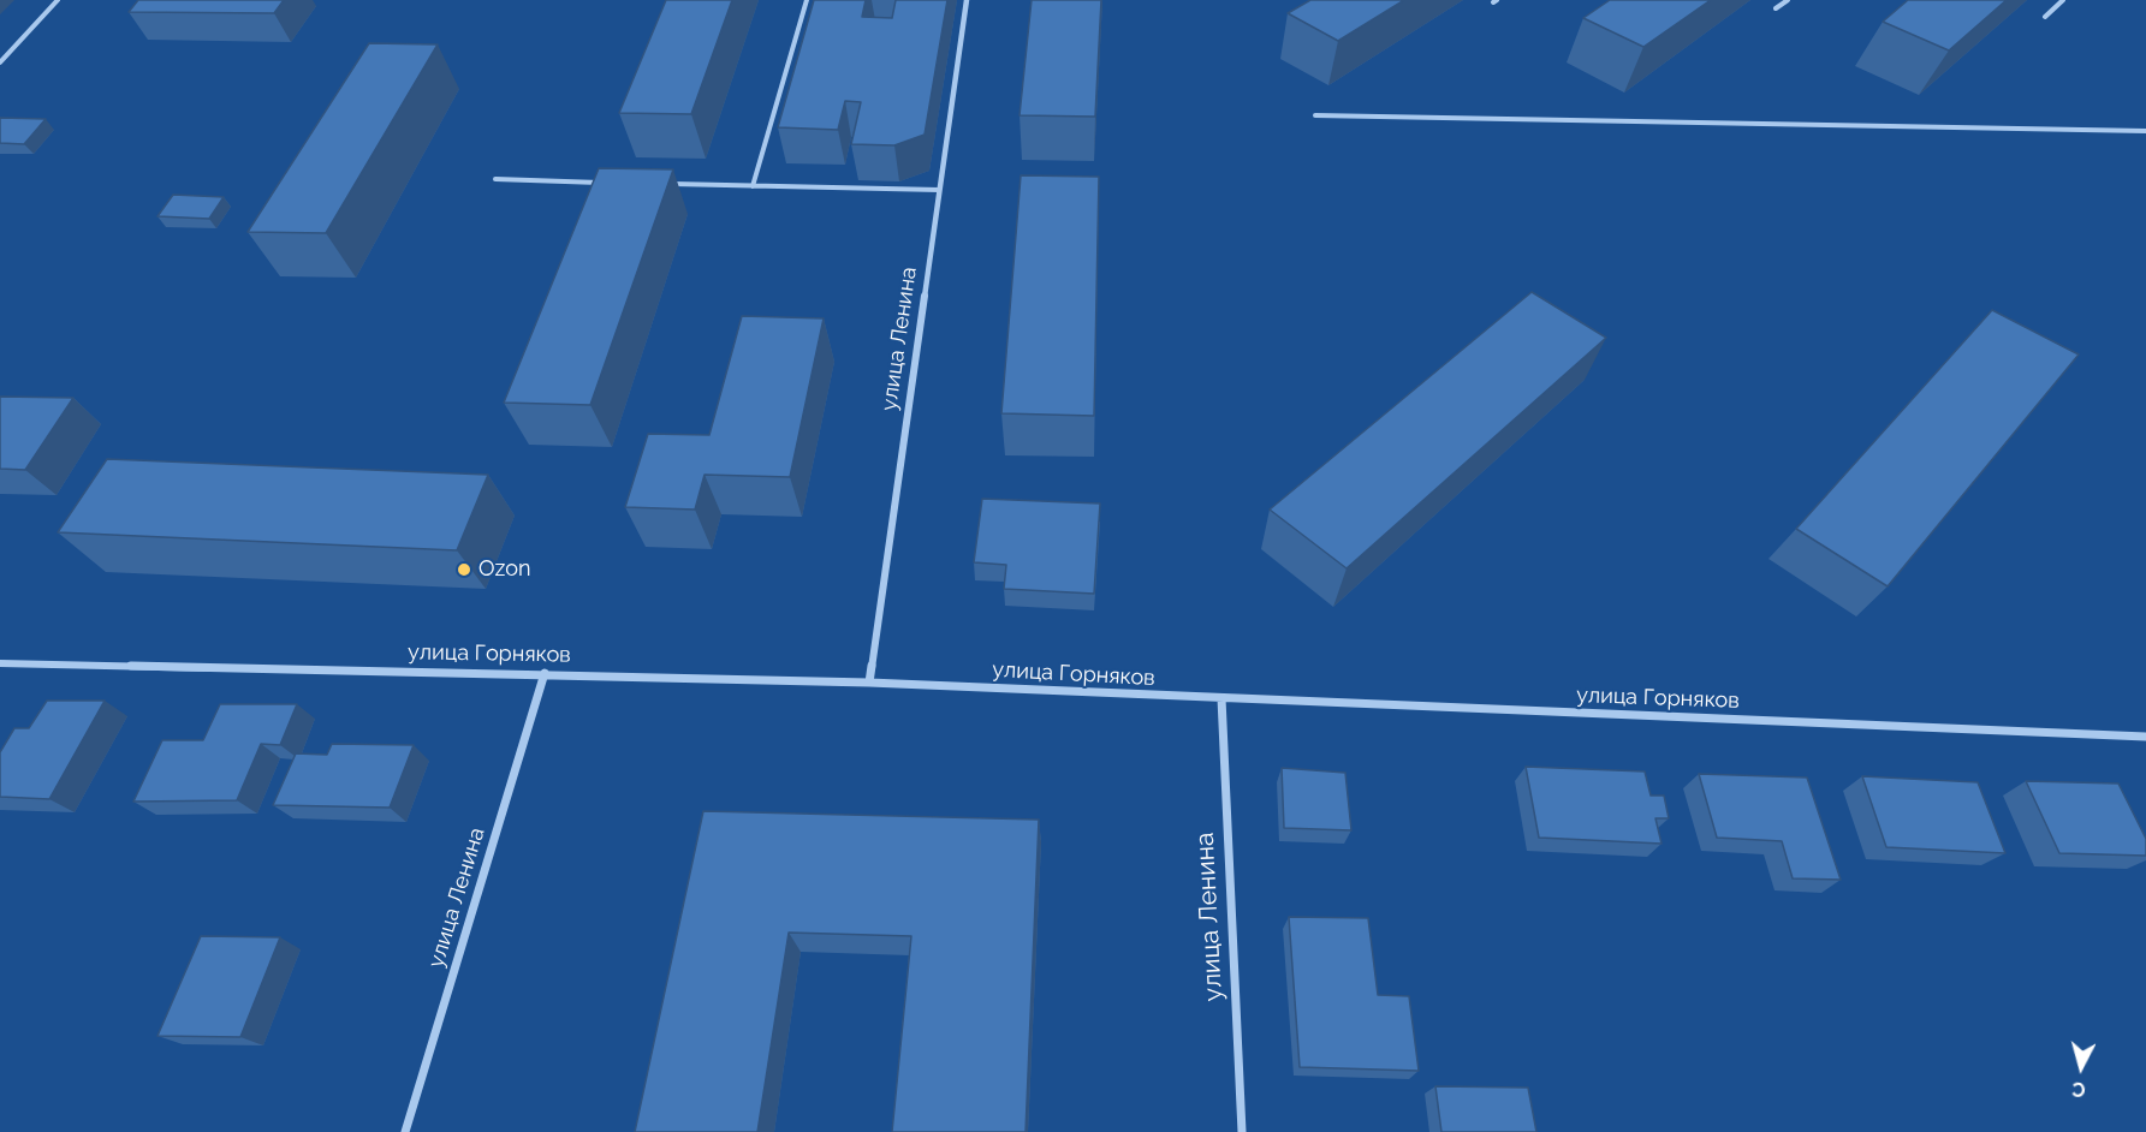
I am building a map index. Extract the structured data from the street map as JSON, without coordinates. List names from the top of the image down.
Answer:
{
  "streets": {
    "street": ["улица Ленина", "улица Горняков"]
  },
  "crossings": [
    ["улица Ленина", "улица Горняков"]
  ],
  "places": ["Ozon"],
  "north": "bottom"
}
